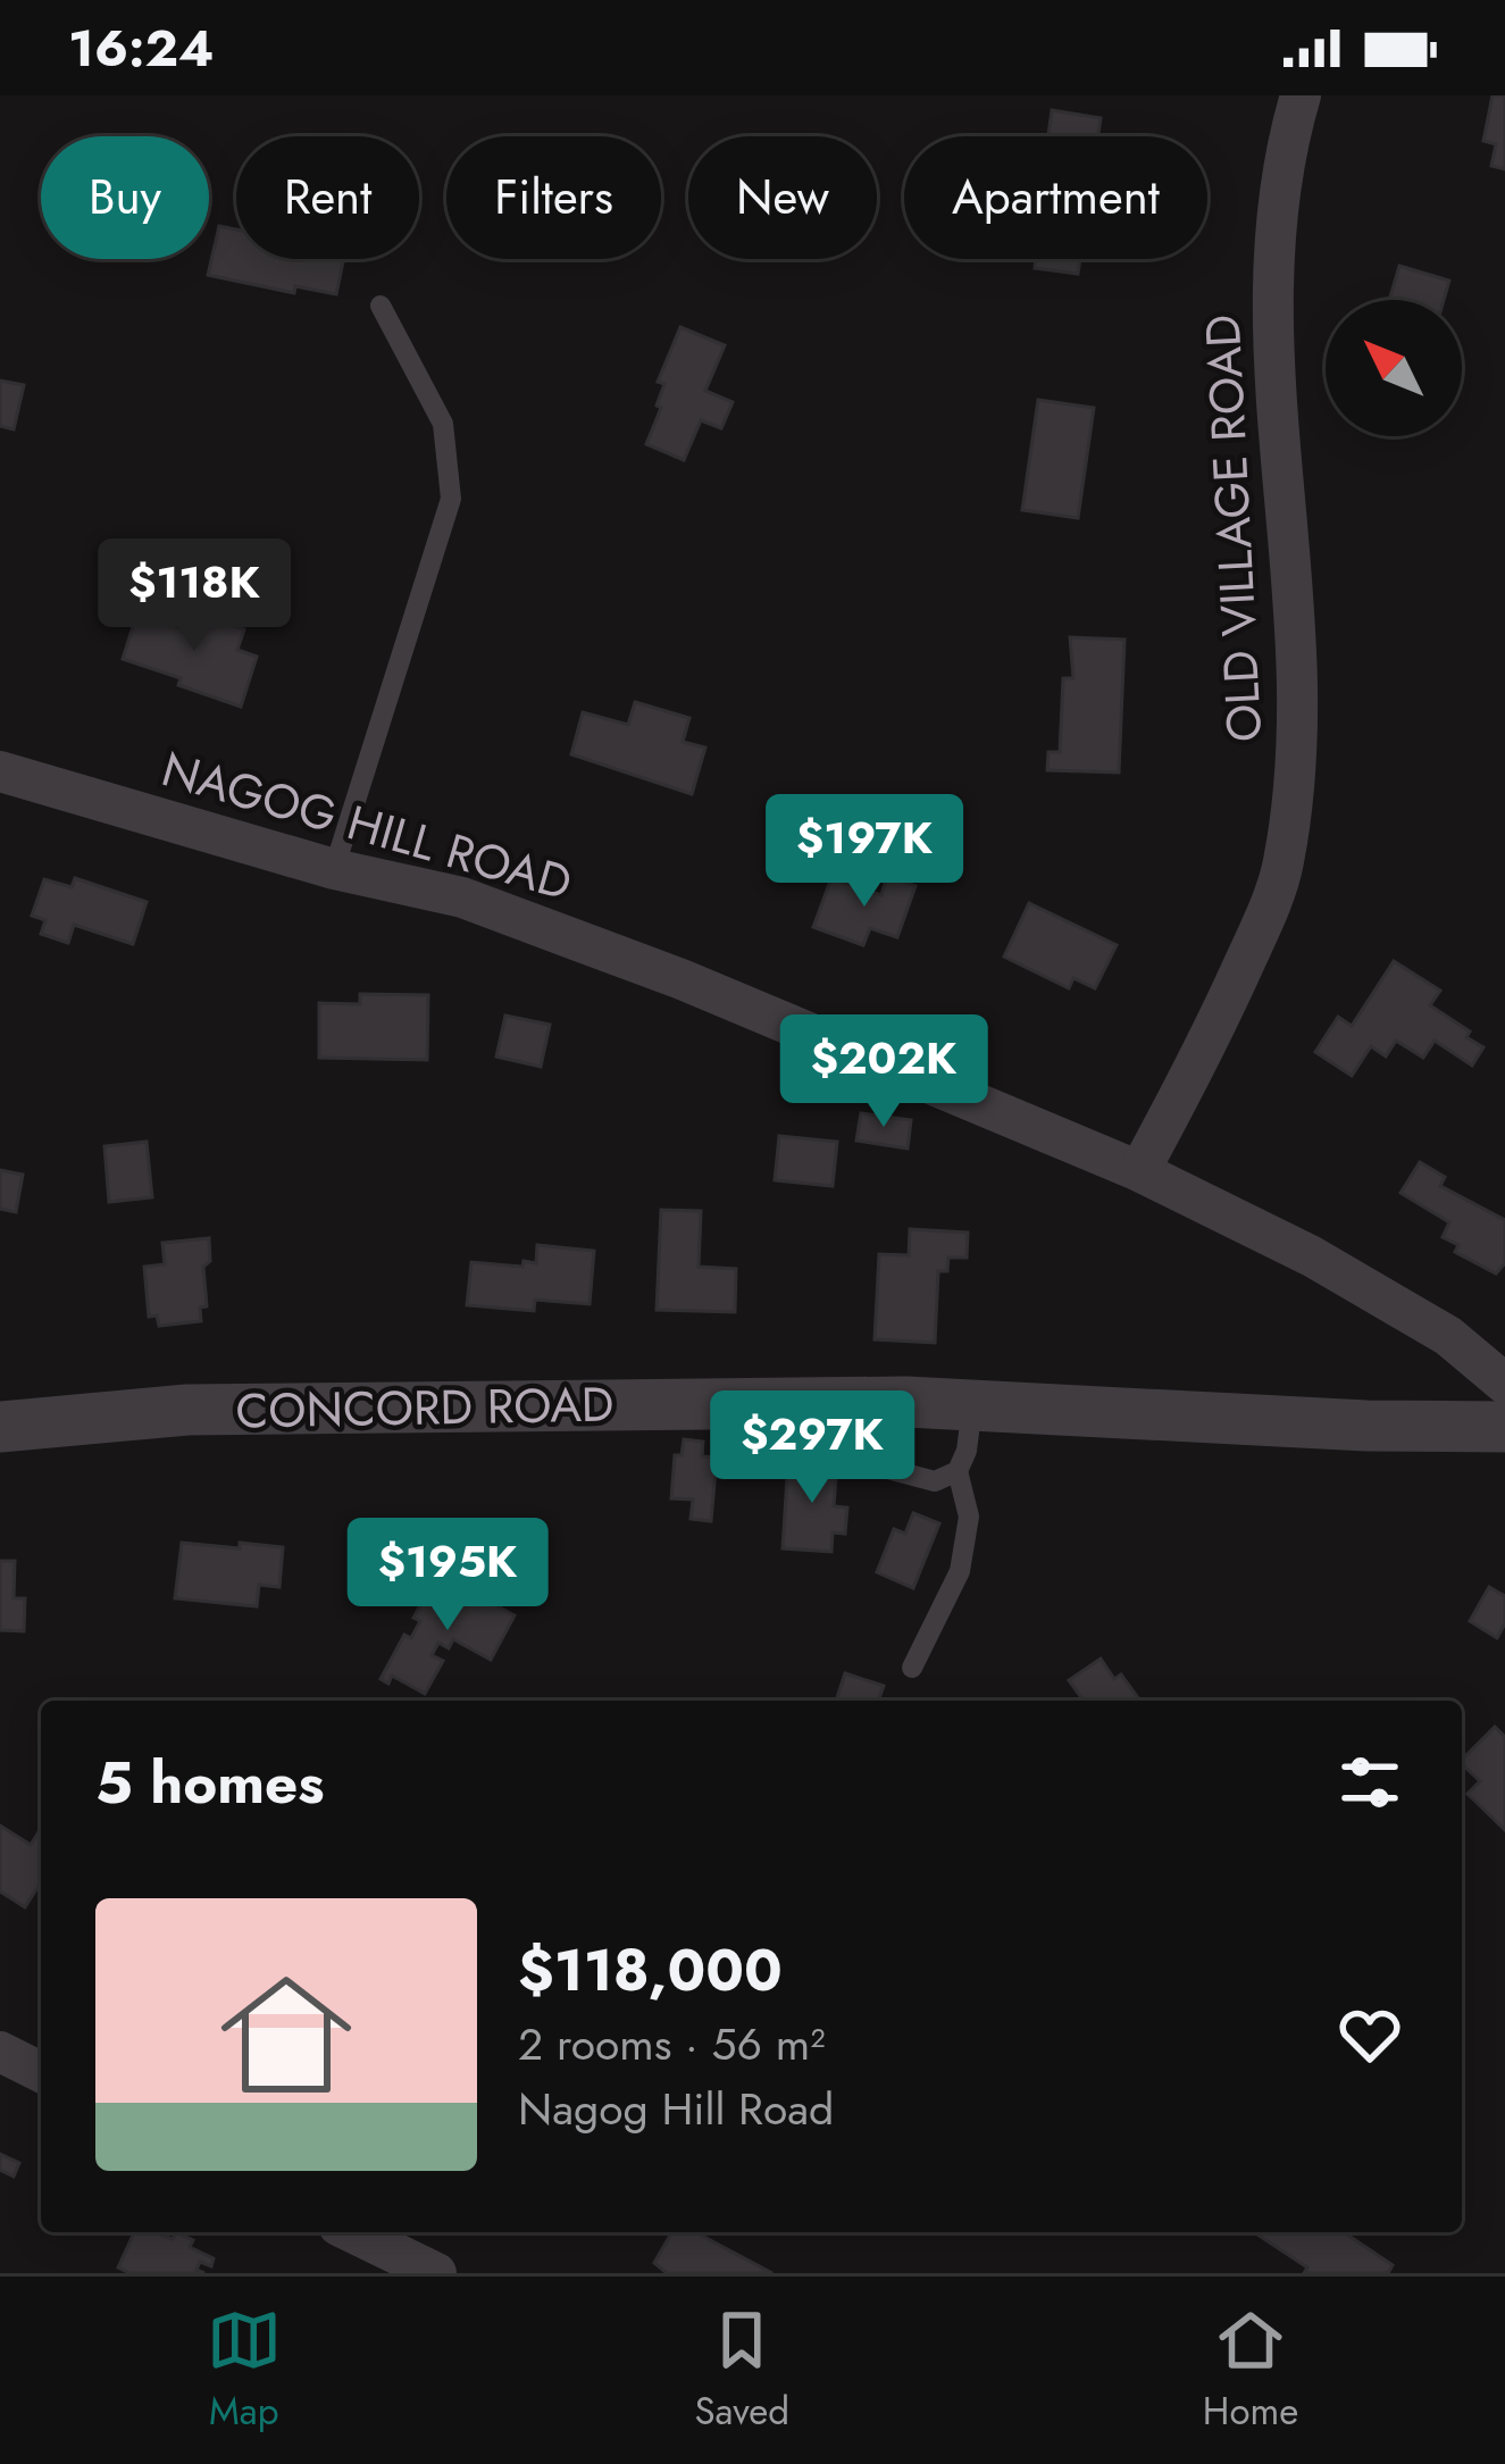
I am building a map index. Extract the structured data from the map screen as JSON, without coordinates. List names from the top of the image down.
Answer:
{
  "streets": {
    "street": ["OLD VILLAGE ROAD", "NAGOG HILL ROAD", "CONCORD ROAD"]
  },
  "crossings": [
    ["OLD VILLAGE ROAD", "NAGOG HILL ROAD"]
  ],
  "north": "top left",
  "page": {
    "status": "16:24",
    "chip": [
      "Buy",
      "Rent",
      "Filters",
      "New",
      "Apartment"
    ],
    "price": [
      "$118K",
      "$197K",
      "$202K",
      "$297K",
      "$195K"
    ],
    "heading": "5 homes",
    "list": [
      {
        "name": "$118,000",
        "note": "2 rooms · 56 m² · Nagog Hill Road"
      }
    ],
    "tabs": ["Map", "Saved", "Home"]
  }
}
